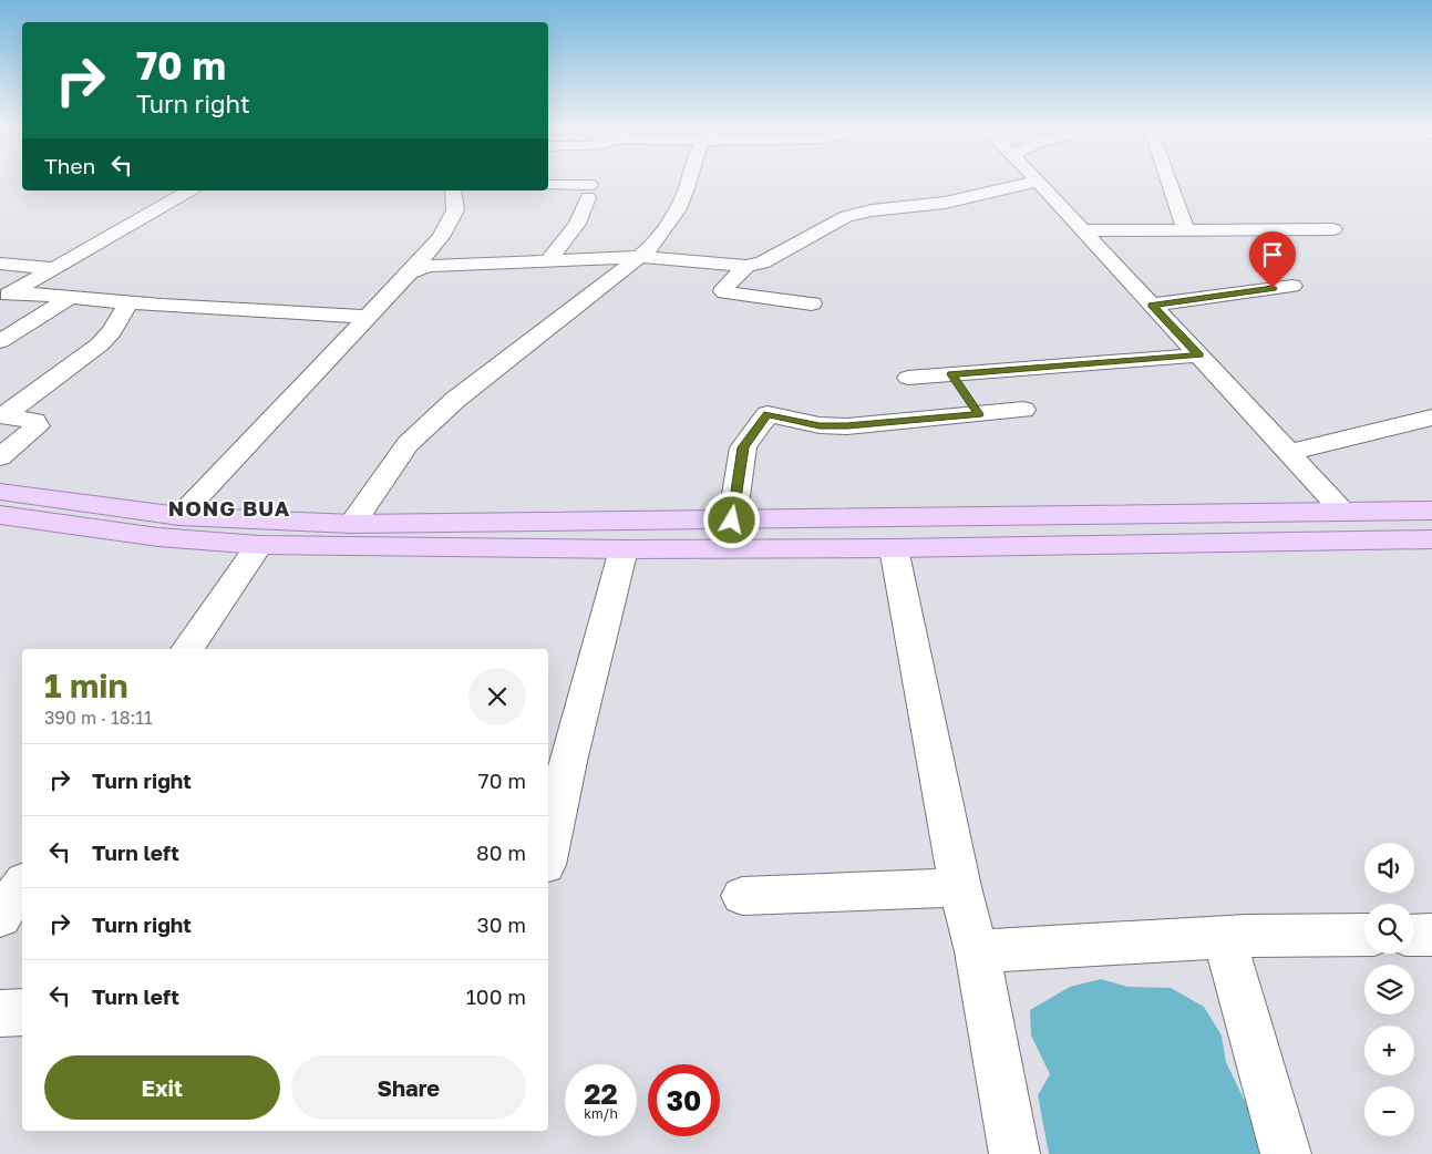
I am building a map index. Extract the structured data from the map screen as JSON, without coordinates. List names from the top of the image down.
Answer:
{
  "districts": ["NONG BUA"],
  "page": {
    "turn": ["70 m", "Turn right"],
    "then": "Then",
    "heading": ["1 min", "390 m · 18:11"],
    "list": [
      {
        "name": "Turn right",
        "value": "70 m"
      },
      {
        "name": "Turn left",
        "value": "80 m"
      },
      {
        "name": "Turn right",
        "value": "30 m"
      },
      {
        "name": "Turn left",
        "value": "100 m"
      }
    ],
    "map_buttons": ["+", "−"],
    "buttons": ["Exit", "Share"],
    "speed": "22 km/h",
    "limit": "30"
  }
}
